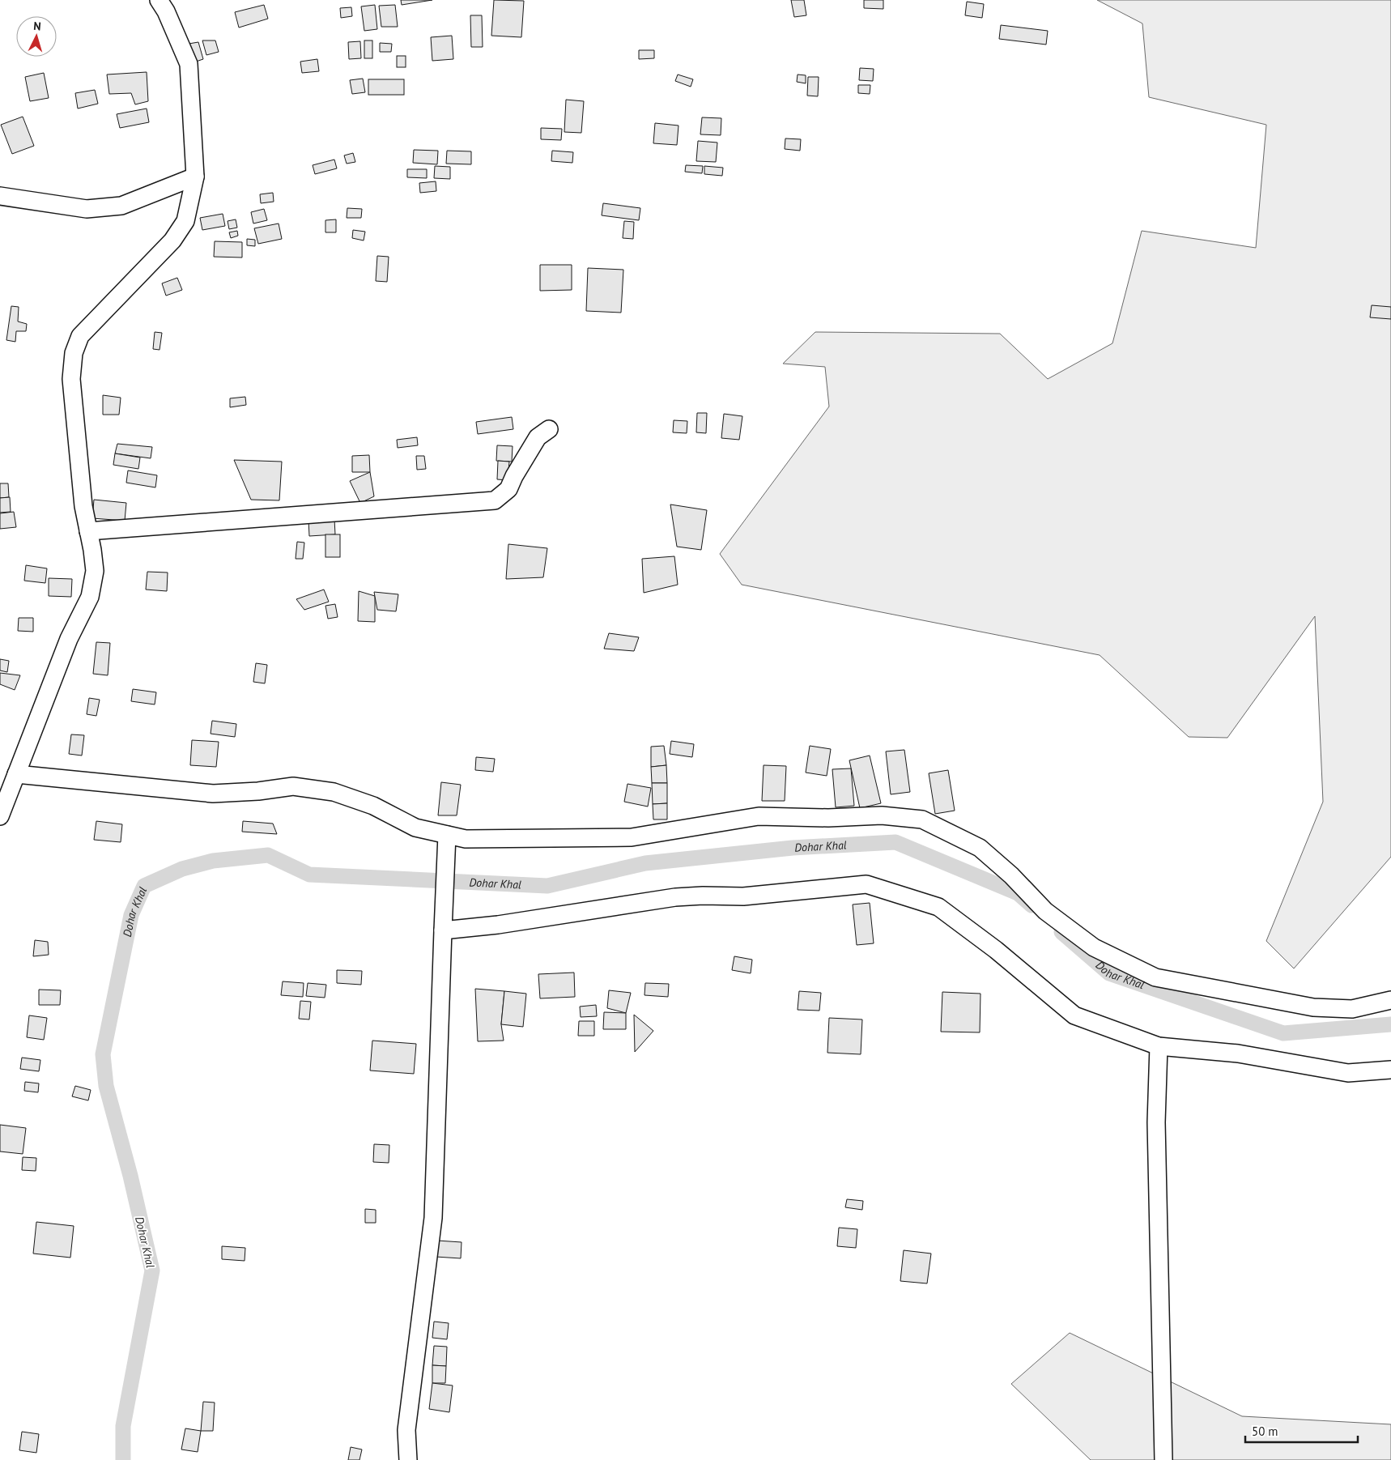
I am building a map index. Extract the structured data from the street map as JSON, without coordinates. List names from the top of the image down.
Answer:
{
  "water": ["Dohar Khal"],
  "scale_bar": "50 m",
  "north": "top"
}
